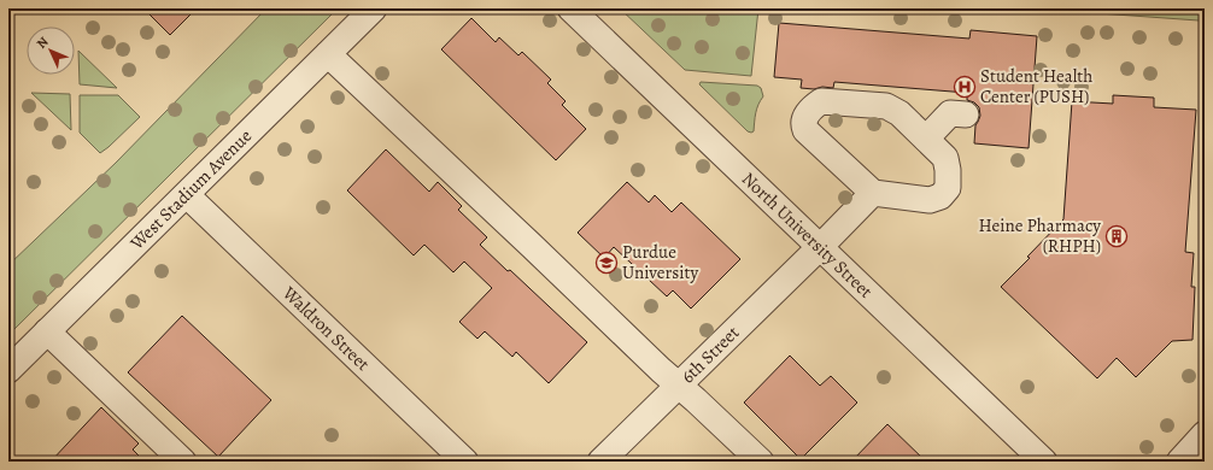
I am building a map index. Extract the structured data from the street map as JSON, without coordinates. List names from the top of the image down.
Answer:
{
  "streets": {
    "street": [
      "West Stadium Avenue",
      "North University Street",
      "Waldron Street",
      "6th Street"
    ]
  },
  "crossings": [
    ["West Stadium Avenue", "Waldron Street"],
    ["North University Street", "6th Street"]
  ],
  "places": {
    "hospital": ["Student Health Center (PUSH)"],
    "building": ["Heine Pharmacy (RHPH)"],
    "school or university": ["Purdue University"]
  },
  "north": "top left"
}
